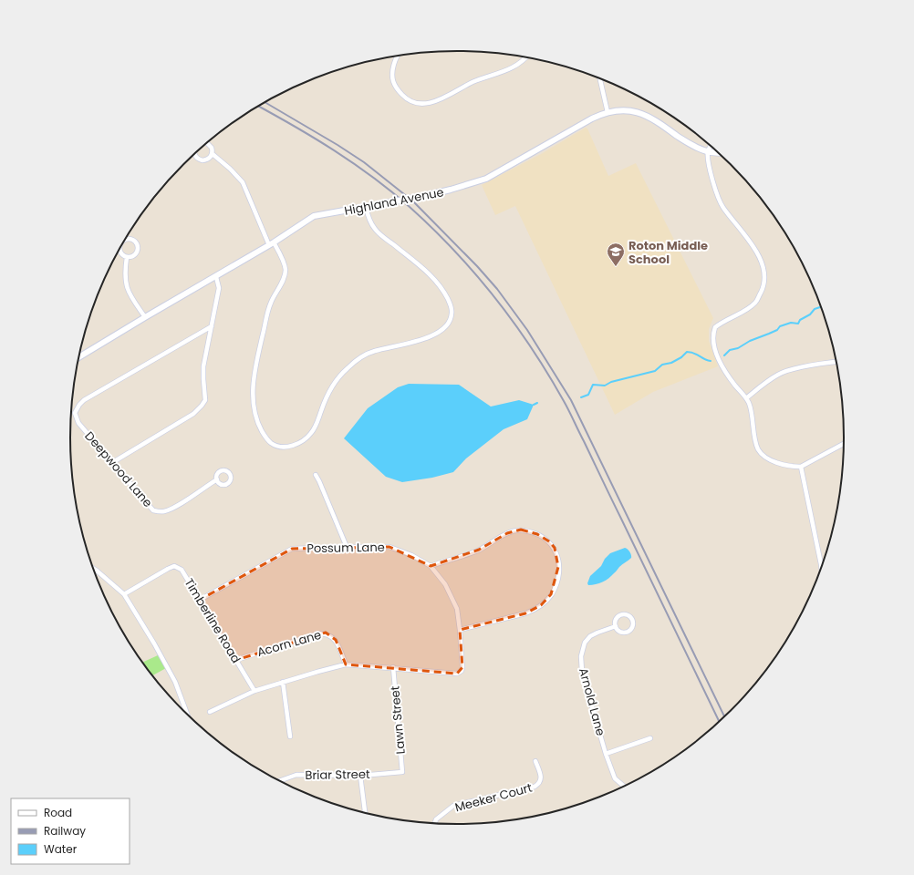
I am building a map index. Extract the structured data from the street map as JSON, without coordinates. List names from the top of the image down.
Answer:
{
  "streets": {
    "street": [
      "Highland Avenue",
      "Deepwood Lane",
      "Possum Lane",
      "Timberline Road",
      "Acorn Lane",
      "Arnold Lane",
      "Lawn Street",
      "Briar Street",
      "Meeker Court"
    ]
  },
  "crossings": [
    ["Possum Lane", "Timberline Road"],
    ["Possum Lane", "Lawn Street"],
    ["Timberline Road", "Acorn Lane"],
    ["Lawn Street", "Briar Street"]
  ],
  "places": {
    "school or university": ["Roton Middle School"]
  },
  "legend": ["Road", "Railway", "Water"]
}
